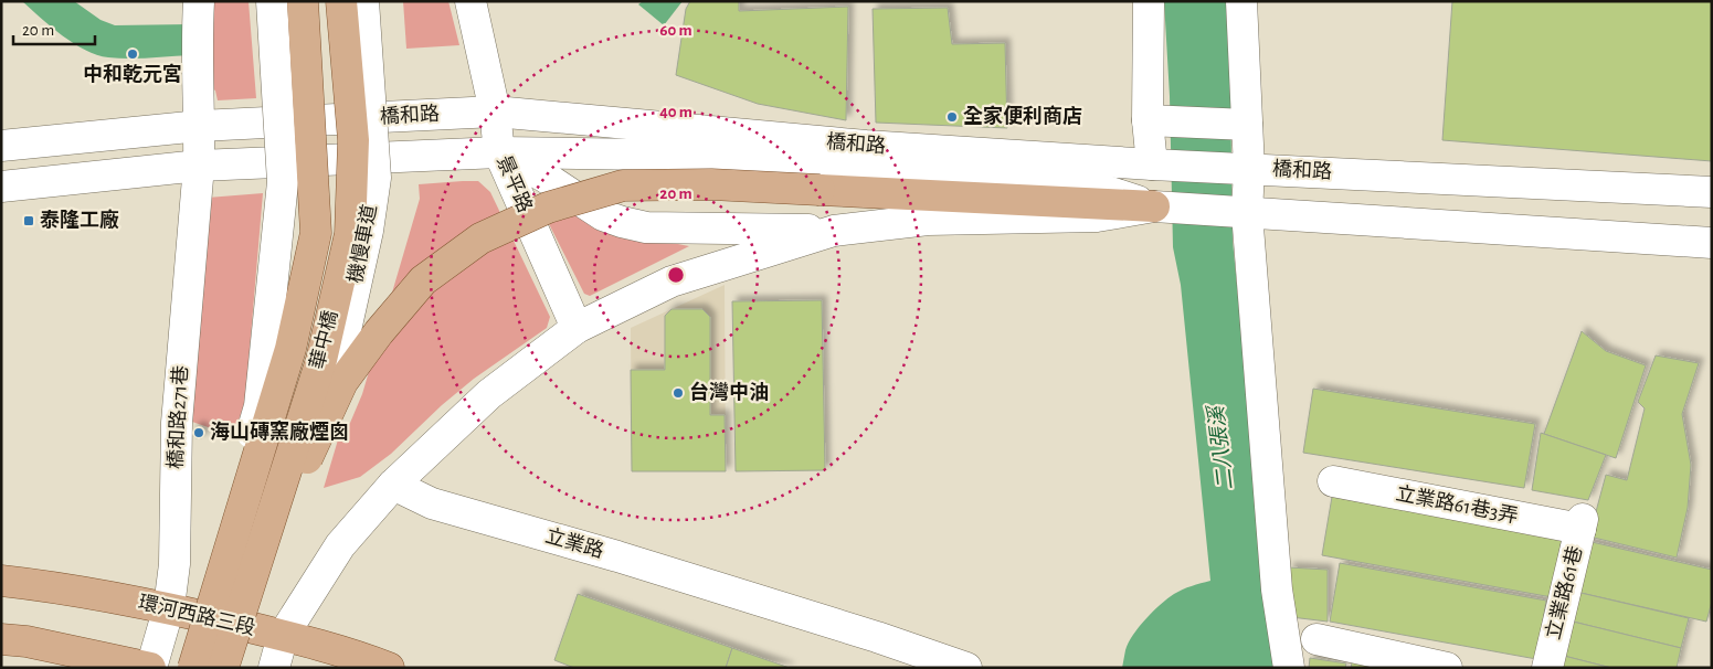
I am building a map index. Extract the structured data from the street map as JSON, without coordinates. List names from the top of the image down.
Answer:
{
  "streets": {
    "main road": ["華中橋", "環河西路三段"],
    "street": [
      "橋和路",
      "景平路",
      "機慢車道",
      "橋和路271巷",
      "立業路61巷3弄",
      "立業路",
      "立業路61巷"
    ]
  },
  "crossings": [
    ["橋和路", "景平路"],
    ["橋和路", "橋和路271巷"],
    ["橋和路", "立業路"],
    ["橋和路271巷", "環河西路三段"],
    ["立業路61巷3弄", "立業路61巷"]
  ],
  "water": ["二八張溪"],
  "places": {
    "other": [
      "中和乾元宮",
      "全家便利商店",
      "台灣中油",
      "海山磚窯廠煙囪"
    ],
    "transit": ["泰隆工廠"]
  },
  "scale_bar": "20 m",
  "rings": ["60 m", "40 m", "20 m"]
}
